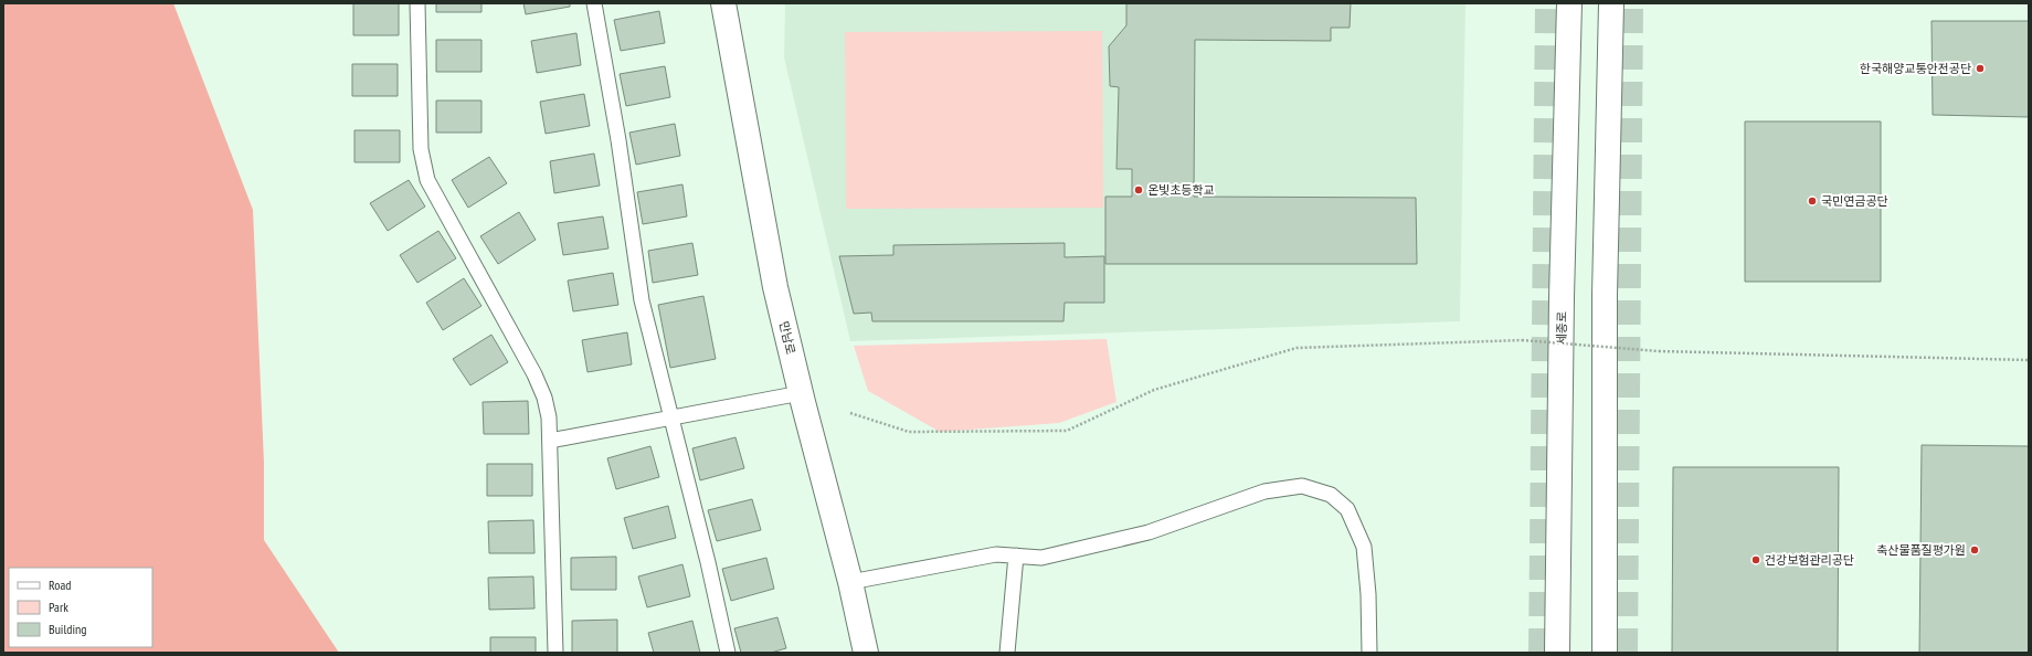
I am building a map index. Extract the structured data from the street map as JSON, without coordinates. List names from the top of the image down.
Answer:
{
  "streets": {
    "main road": ["세종로", "만남로"]
  },
  "places": [
    "한국해양교통안전공단",
    "온빛초등학교",
    "국민연금공단",
    "축산물품질평가원",
    "건강보험관리공단"
  ],
  "legend": ["Road", "Park", "Building"]
}
